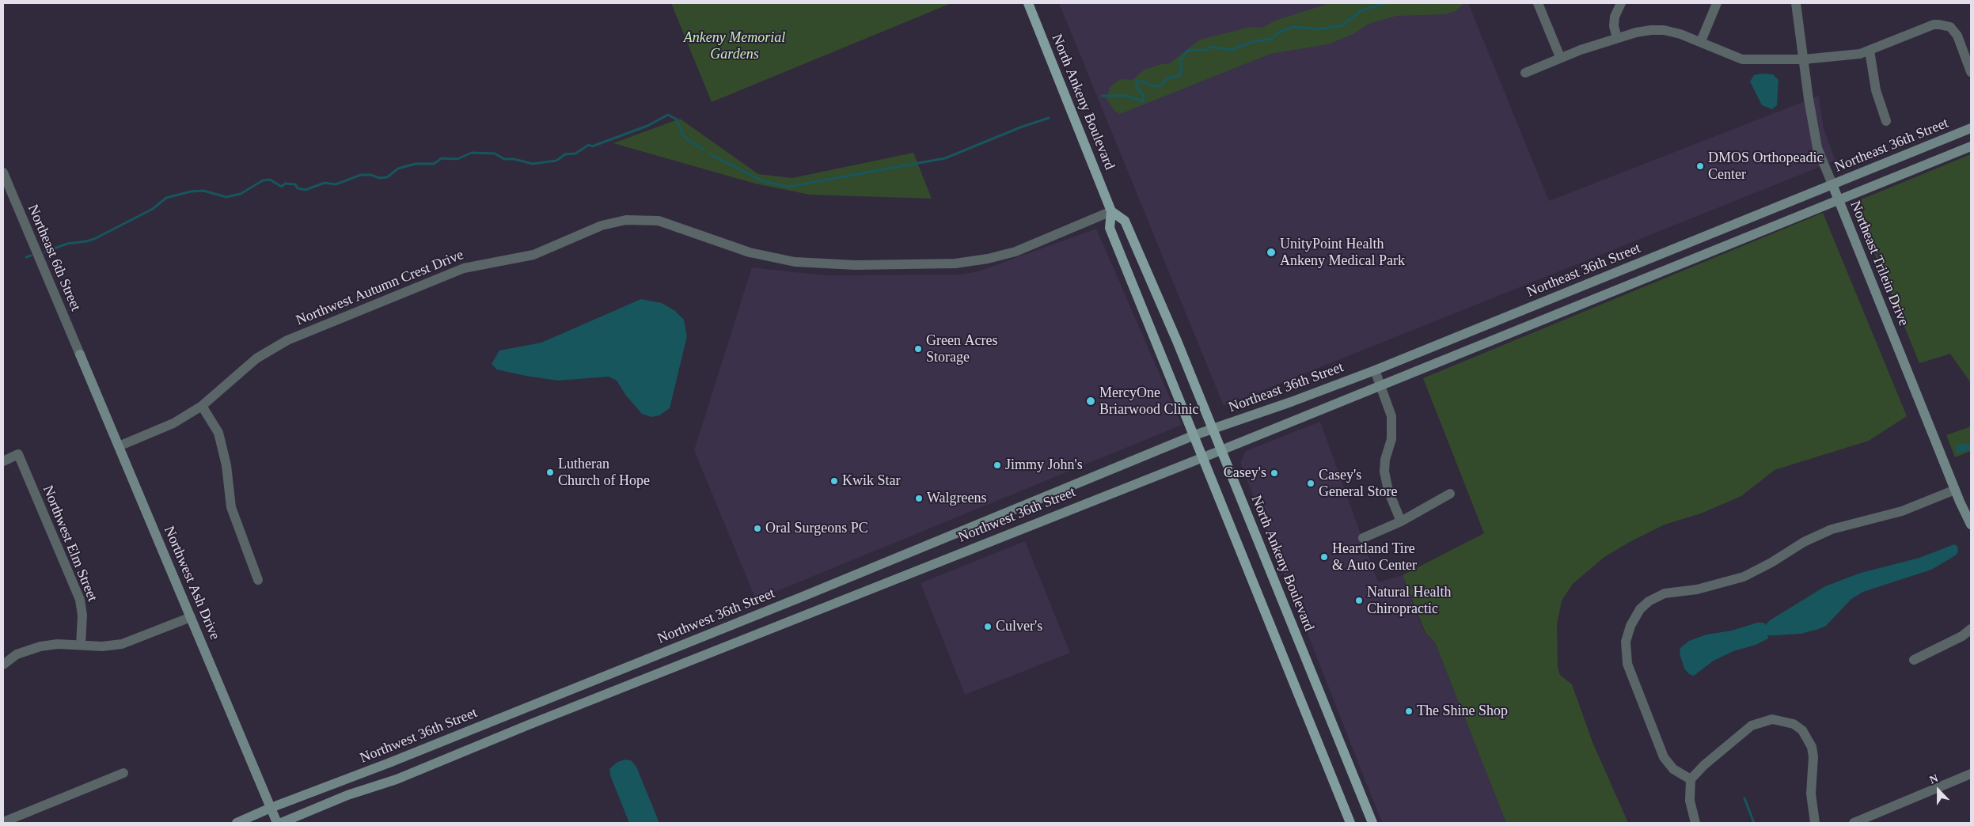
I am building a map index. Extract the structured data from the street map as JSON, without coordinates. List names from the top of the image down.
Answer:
{
  "streets": {
    "main road": [
      "North Ankeny Boulevard",
      "Northeast 36th Street",
      "Northeast Trilein Drive",
      "Northwest 36th Street",
      "Northwest Ash Drive"
    ],
    "street": ["Northeast 6th Street", "Northwest Autumn Crest Drive", "Northwest Elm Street"]
  },
  "crossings": [
    ["North Ankeny Boulevard", "Northeast 36th Street"],
    ["North Ankeny Boulevard", "Northwest Autumn Crest Drive"],
    ["North Ankeny Boulevard", "Northwest 36th Street"],
    ["Northeast 36th Street", "Northeast Trilein Drive"],
    ["Northeast 36th Street", "Northwest 36th Street"],
    ["Northeast 6th Street", "Northwest Ash Drive"],
    ["Northwest Autumn Crest Drive", "Northwest Ash Drive"],
    ["Northwest 36th Street", "Northwest Ash Drive"]
  ],
  "parks": ["Ankeny Memorial Gardens"],
  "places": [
    "DMOS Orthopeadic Center",
    "UnityPoint Health Ankeny Medical Park",
    "Green Acres Storage",
    "MercyOne Briarwood Clinic",
    "Jimmy John's",
    "Lutheran Church of Hope",
    "Casey's",
    "Kwik Star",
    "Casey's General Store",
    "Walgreens",
    "Oral Surgeons PC",
    "Heartland Tire & Auto Center",
    "Natural Health Chiropractic",
    "Culver's",
    "The Shine Shop"
  ],
  "north": "top"
}
